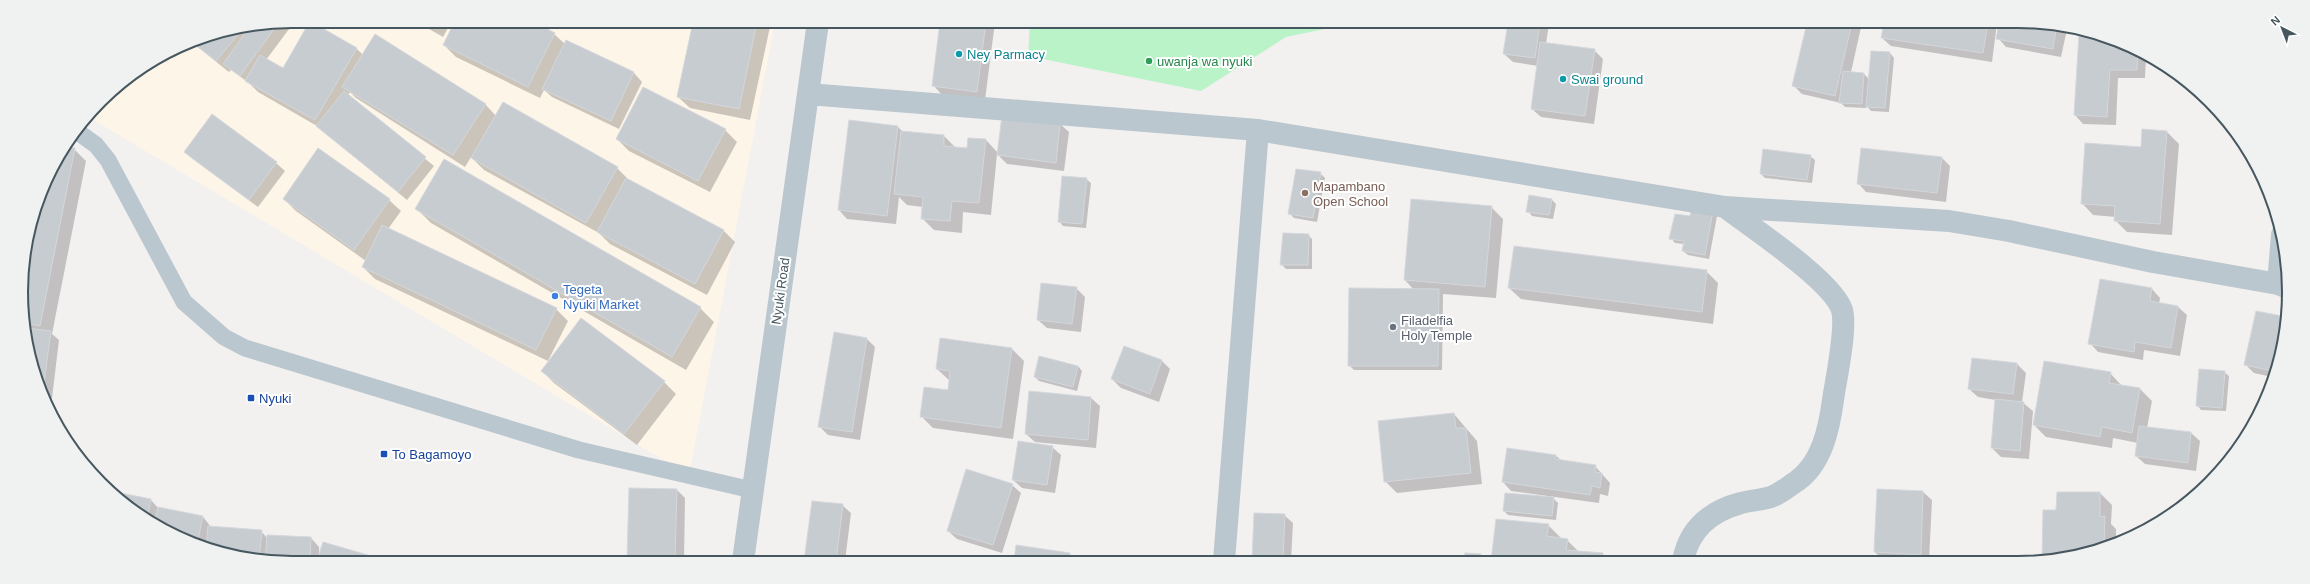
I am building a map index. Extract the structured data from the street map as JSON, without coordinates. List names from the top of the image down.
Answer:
{
  "streets": {
    "street": ["Nyuki Road"]
  },
  "places": {
    "other": [
      "Ney Parmacy",
      "uwanja wa nyuki",
      "Swai ground",
      "Mapambano Open School",
      "Tegeta Nyuki Market",
      "Filadelfia Holy Temple"
    ],
    "transit": ["Nyuki", "To Bagamoyo"]
  },
  "north": "top left"
}
